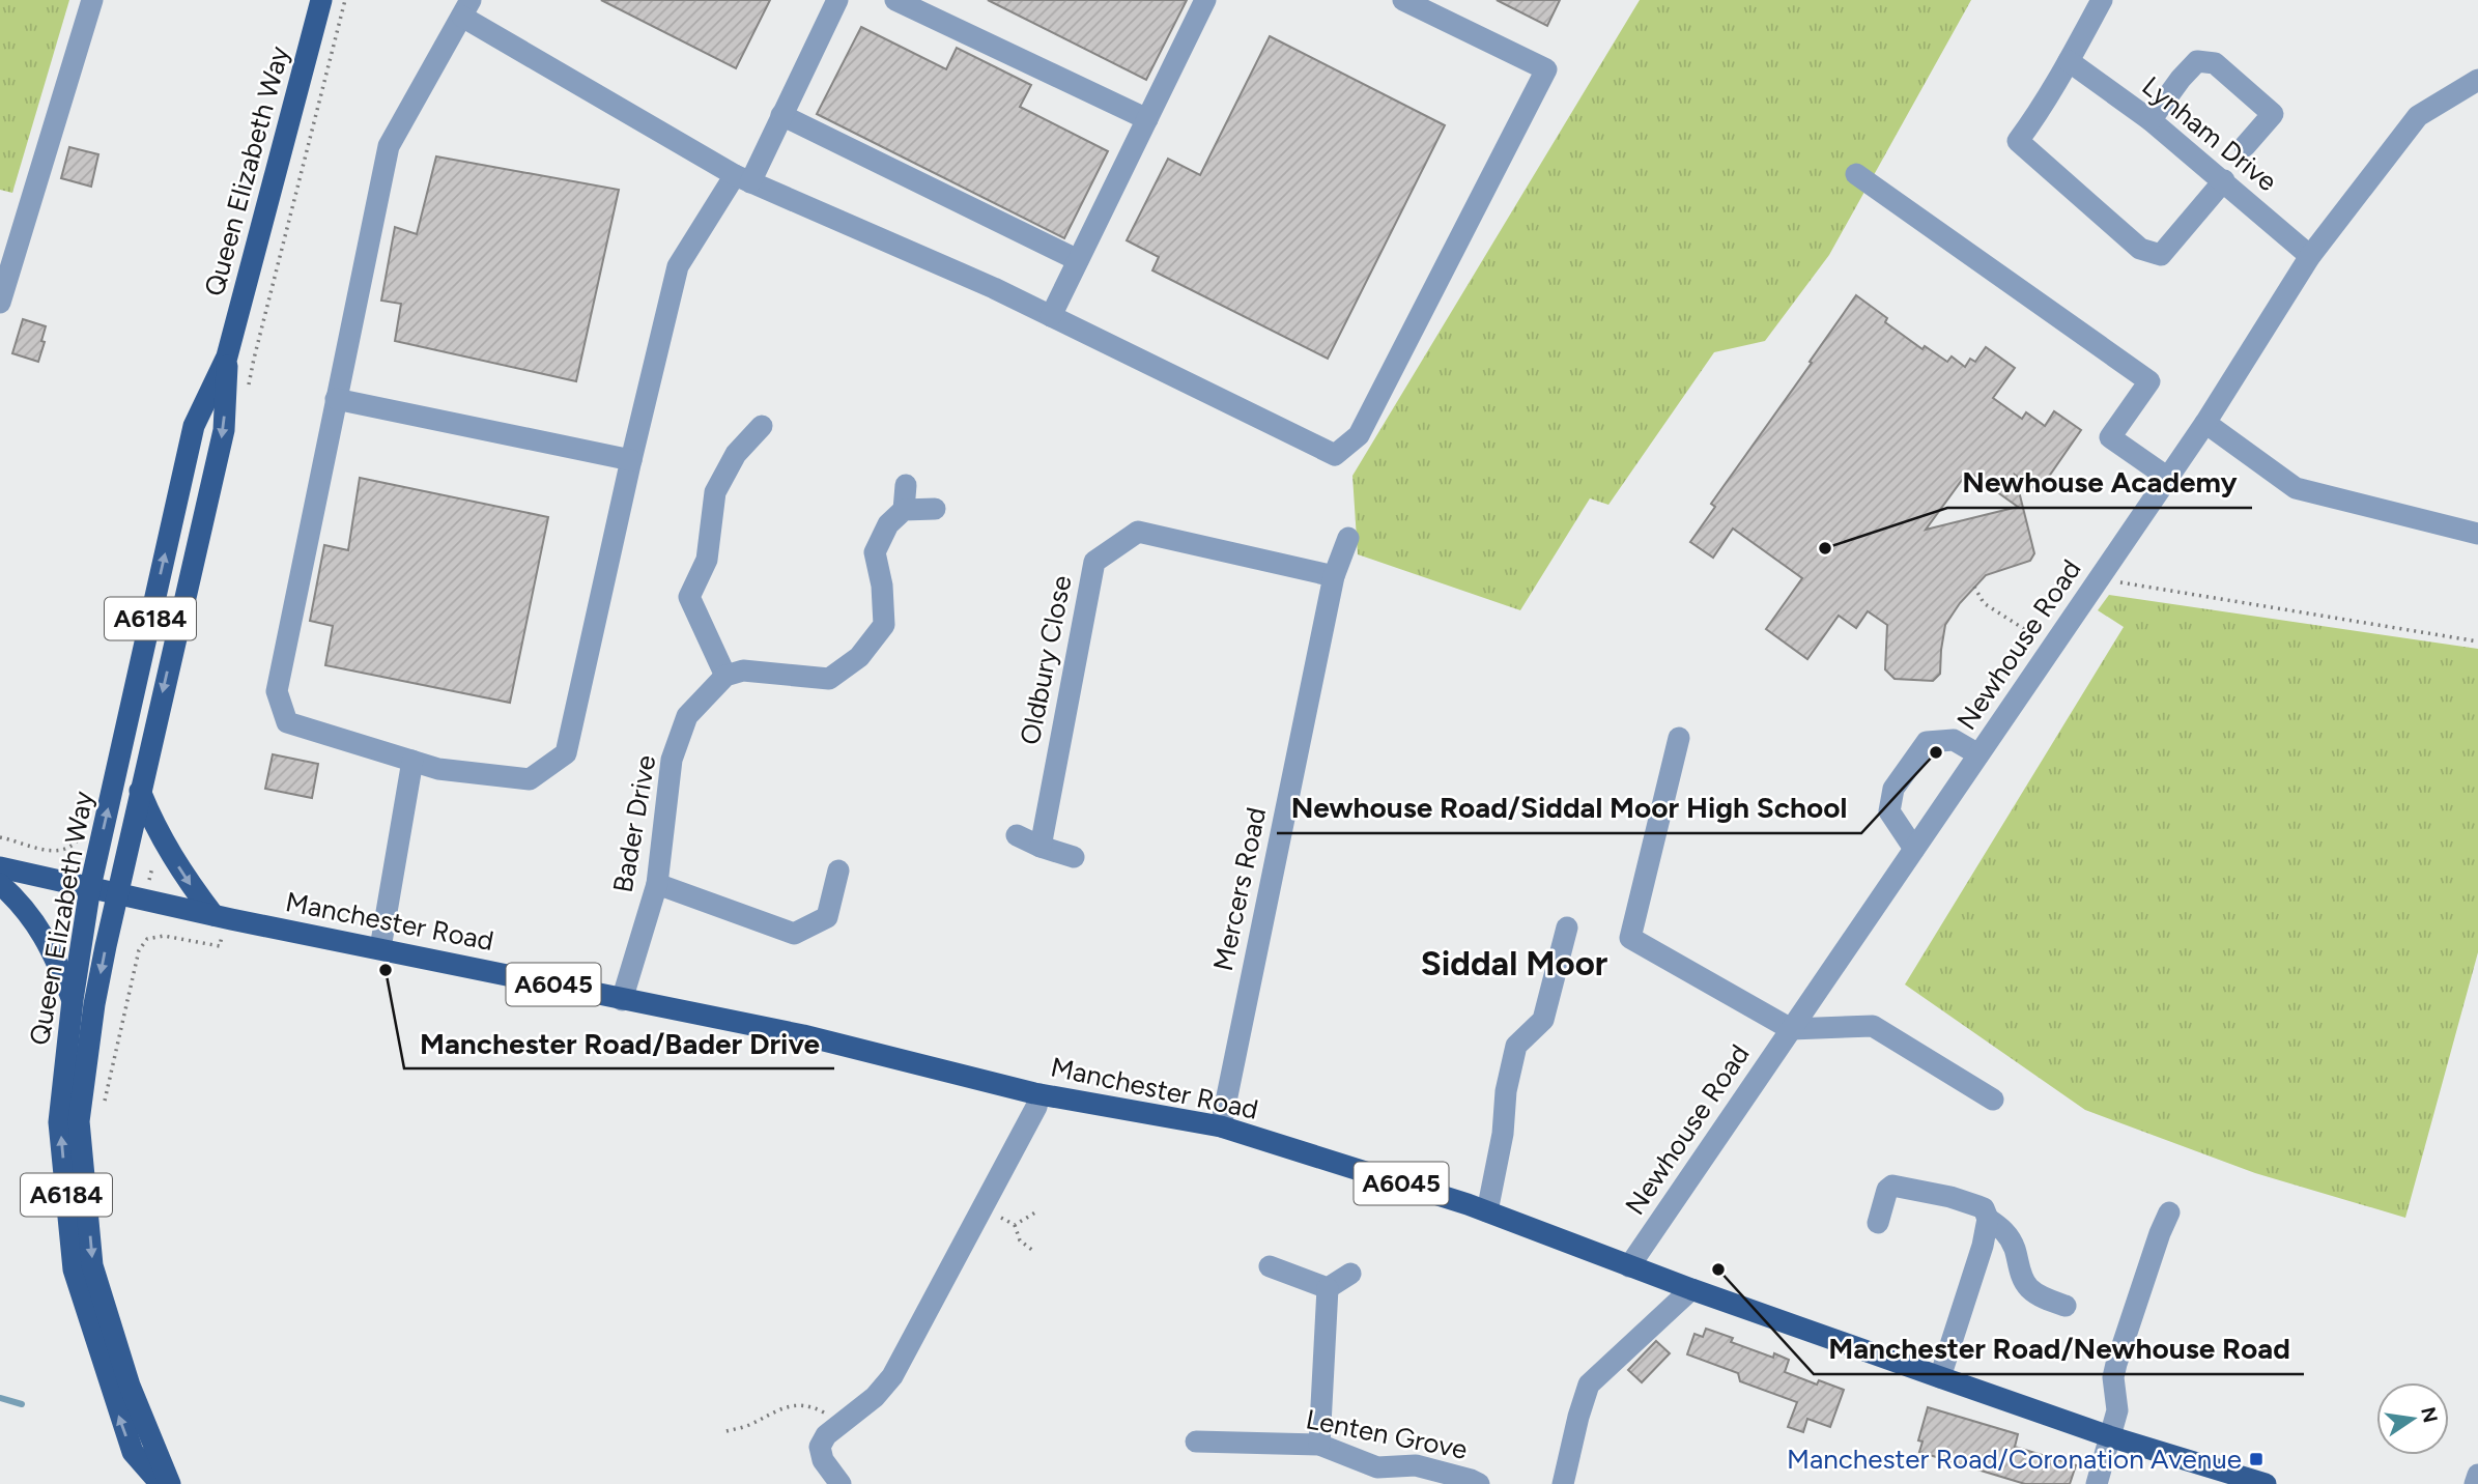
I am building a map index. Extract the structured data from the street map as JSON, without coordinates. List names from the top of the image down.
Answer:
{
  "streets": {
    "main road": [
      "Queen Elizabeth Way",
      "A6184",
      "Manchester Road",
      "A6045"
    ],
    "street": [
      "Lynham Drive",
      "Newhouse Road",
      "Oldbury Close",
      "Bader Drive",
      "Mercers Road",
      "Lenten Grove"
    ]
  },
  "crossings": [
    ["Lynham Drive", "Newhouse Road"],
    ["Queen Elizabeth Way", "Manchester Road"],
    ["Newhouse Road", "Manchester Road"],
    ["Oldbury Close", "Mercers Road"],
    ["Bader Drive", "Manchester Road"],
    ["Mercers Road", "Manchester Road"]
  ],
  "districts": ["Siddal Moor"],
  "places": {
    "other": [
      "Newhouse Academy",
      "Newhouse Road/Siddal Moor High School",
      "Manchester Road/Bader Drive",
      "Manchester Road/Newhouse Road"
    ],
    "transit": ["Manchester Road/Coronation Avenue"]
  },
  "north": "right"
}
